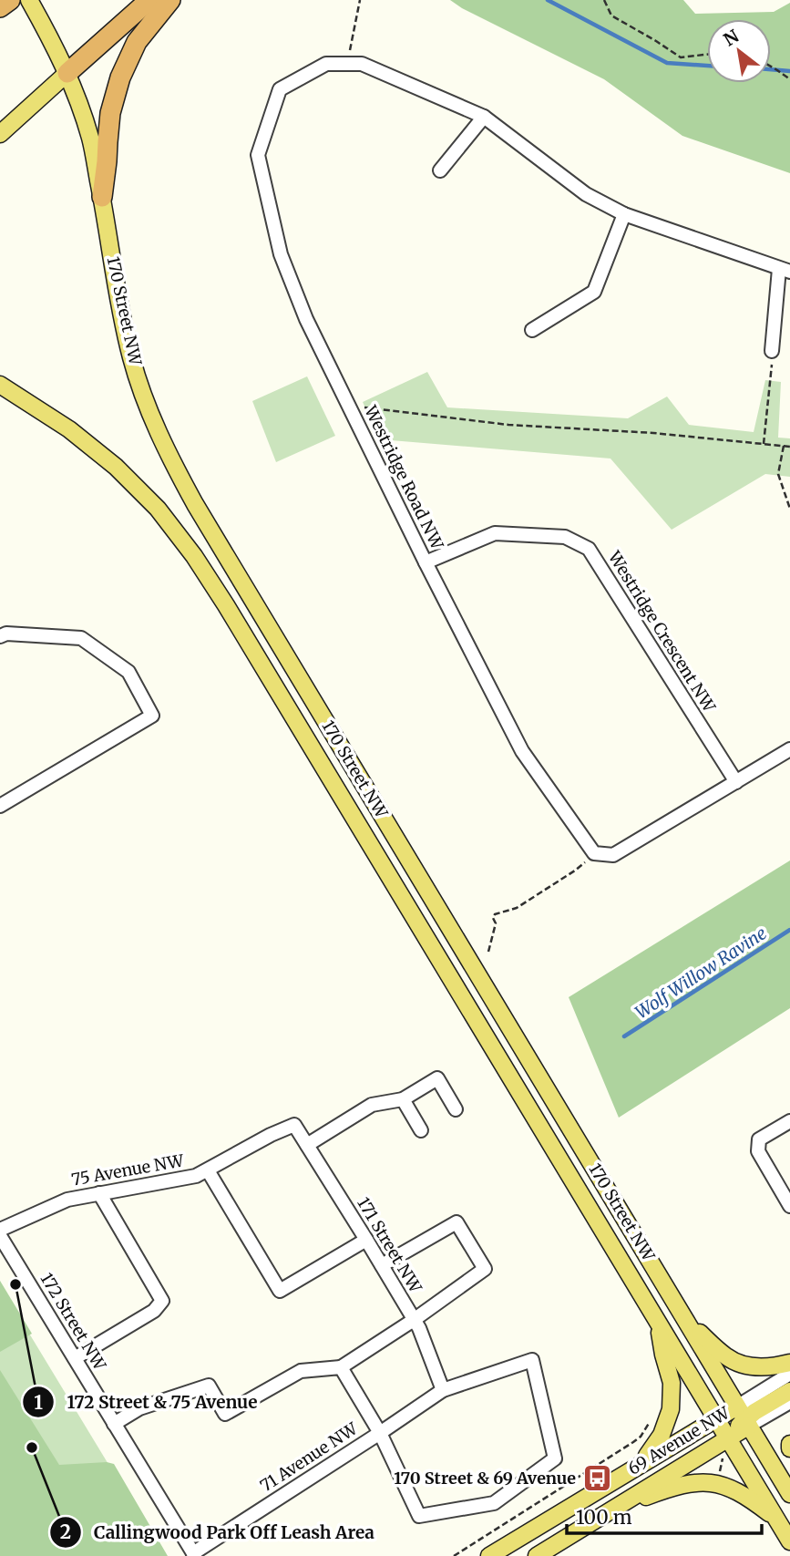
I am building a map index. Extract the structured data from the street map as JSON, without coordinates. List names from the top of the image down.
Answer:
{
  "streets": {
    "main road": ["170 Street NW", "69 Avenue NW"],
    "street": [
      "Westridge Road NW",
      "Westridge Crescent NW",
      "75 Avenue NW",
      "171 Street NW",
      "172 Street NW",
      "71 Avenue NW"
    ]
  },
  "crossings": [
    ["170 Street NW", "69 Avenue NW"],
    ["Westridge Road NW", "Westridge Crescent NW"],
    ["75 Avenue NW", "171 Street NW"],
    ["171 Street NW", "71 Avenue NW"],
    ["172 Street NW", "71 Avenue NW"]
  ],
  "water": ["Wolf Willow Ravine"],
  "places": {
    "other": ["172 Street & 75 Avenue", "Callingwood Park Off Leash Area"],
    "bus stop": ["170 Street & 69 Avenue"]
  },
  "scale_bar": "100 m",
  "north": "top left"
}
